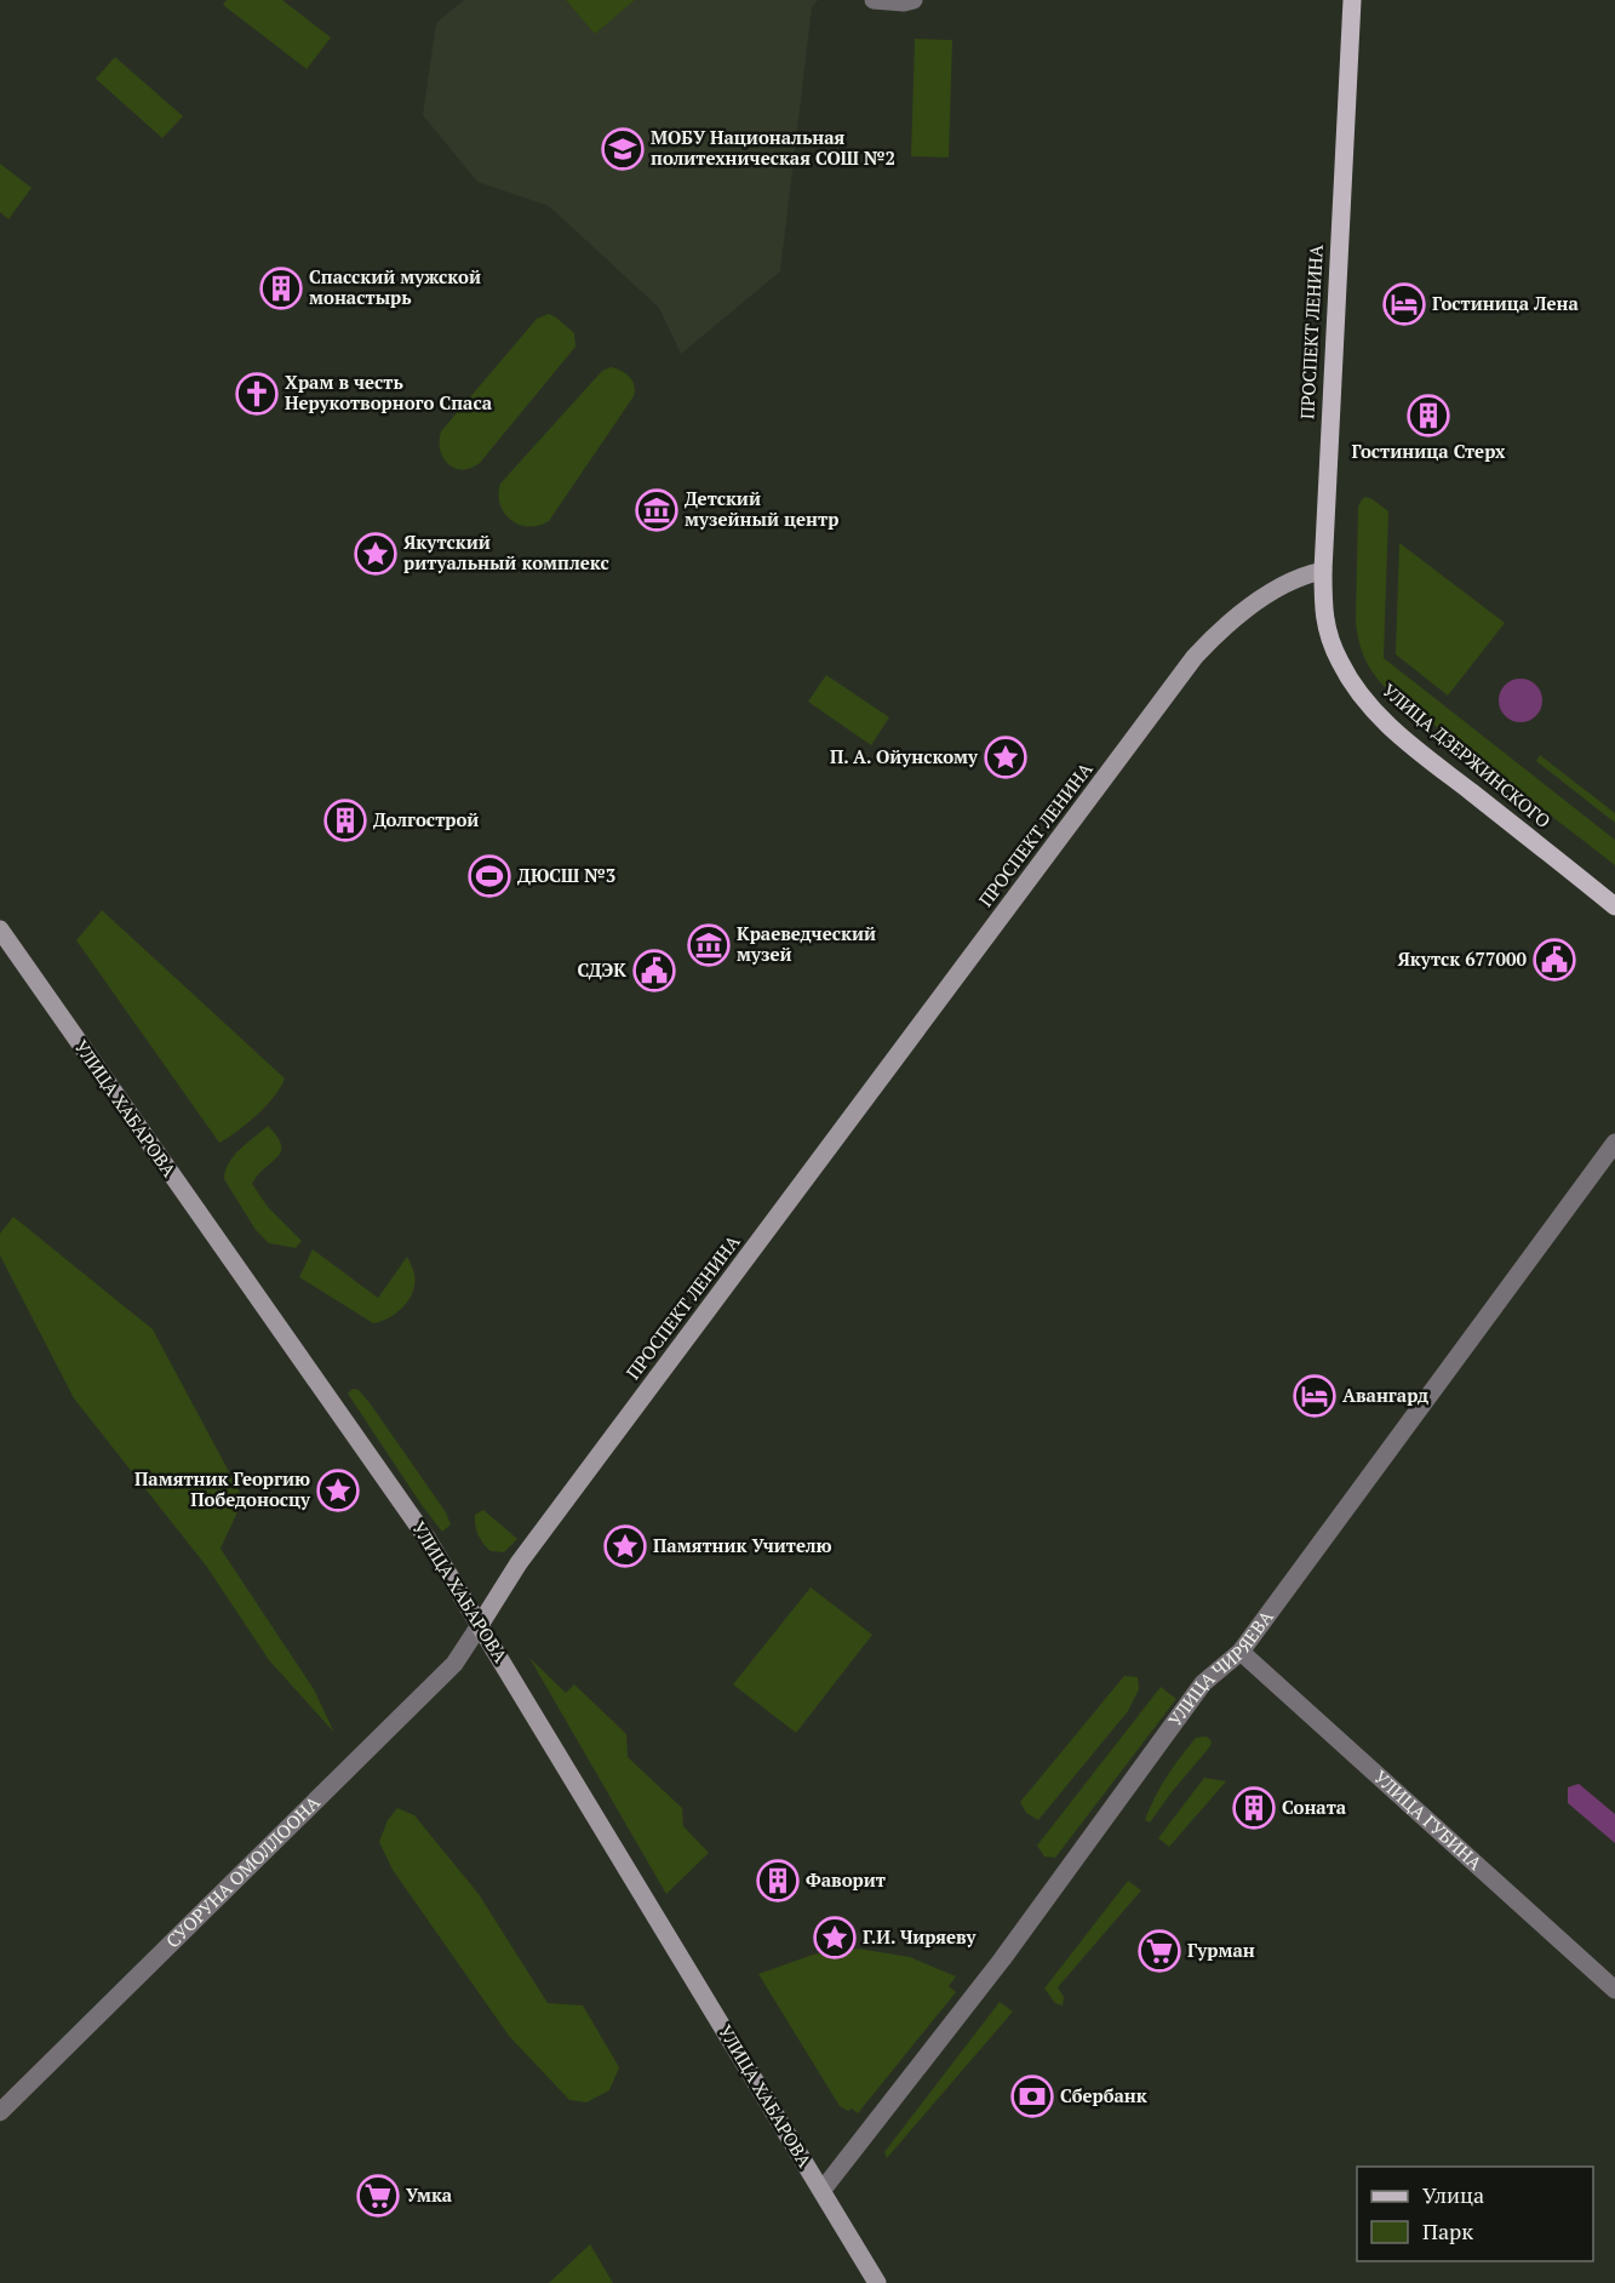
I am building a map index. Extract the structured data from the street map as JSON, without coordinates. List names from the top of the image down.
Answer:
{
  "streets": {
    "main road": ["ПРОСПЕКТ ЛЕНИНА", "УЛИЦА ДЗЕРЖИНСКОГО", "УЛИЦА ХАБАРОВА"],
    "street": ["УЛИЦА ЧИРЯЕВА", "УЛИЦА ГУБИНА", "СУОРУНА ОМОЛЛООНА"]
  },
  "crossings": [
    ["ПРОСПЕКТ ЛЕНИНА", "УЛИЦА ДЗЕРЖИНСКОГО"],
    ["ПРОСПЕКТ ЛЕНИНА", "УЛИЦА ХАБАРОВА"],
    ["ПРОСПЕКТ ЛЕНИНА", "СУОРУНА ОМОЛЛООНА"],
    ["УЛИЦА ХАБАРОВА", "УЛИЦА ЧИРЯЕВА"],
    ["УЛИЦА ХАБАРОВА", "СУОРУНА ОМОЛЛООНА"],
    ["УЛИЦА ЧИРЯЕВА", "УЛИЦА ГУБИНА"]
  ],
  "places": {
    "school or university": ["МОБУ Национальная политехническая СОШ №2"],
    "building": [
      "Спасский мужской монастырь",
      "Гостиница Стерх",
      "Долгострой",
      "Соната",
      "Фаворит"
    ],
    "hotel": ["Гостиница Лена", "Авангард"],
    "church": ["Храм в честь Нерукотворного Спаса"],
    "museum": ["Детский музейный центр", "Краеведческий музей"],
    "place": [
      "Якутский ритуальный комплекс",
      "П. А. Ойунскому",
      "Памятник Георгию Победоносцу",
      "Памятник Учителю",
      "Г.И. Чиряеву"
    ],
    "sports": ["ДЮСШ №3"],
    "public building": ["Якутск 677000", "СДЭК"],
    "supermarket": ["Гурман", "Умка"],
    "bank": ["Сбербанк"]
  },
  "legend": ["Улица", "Парк"]
}
